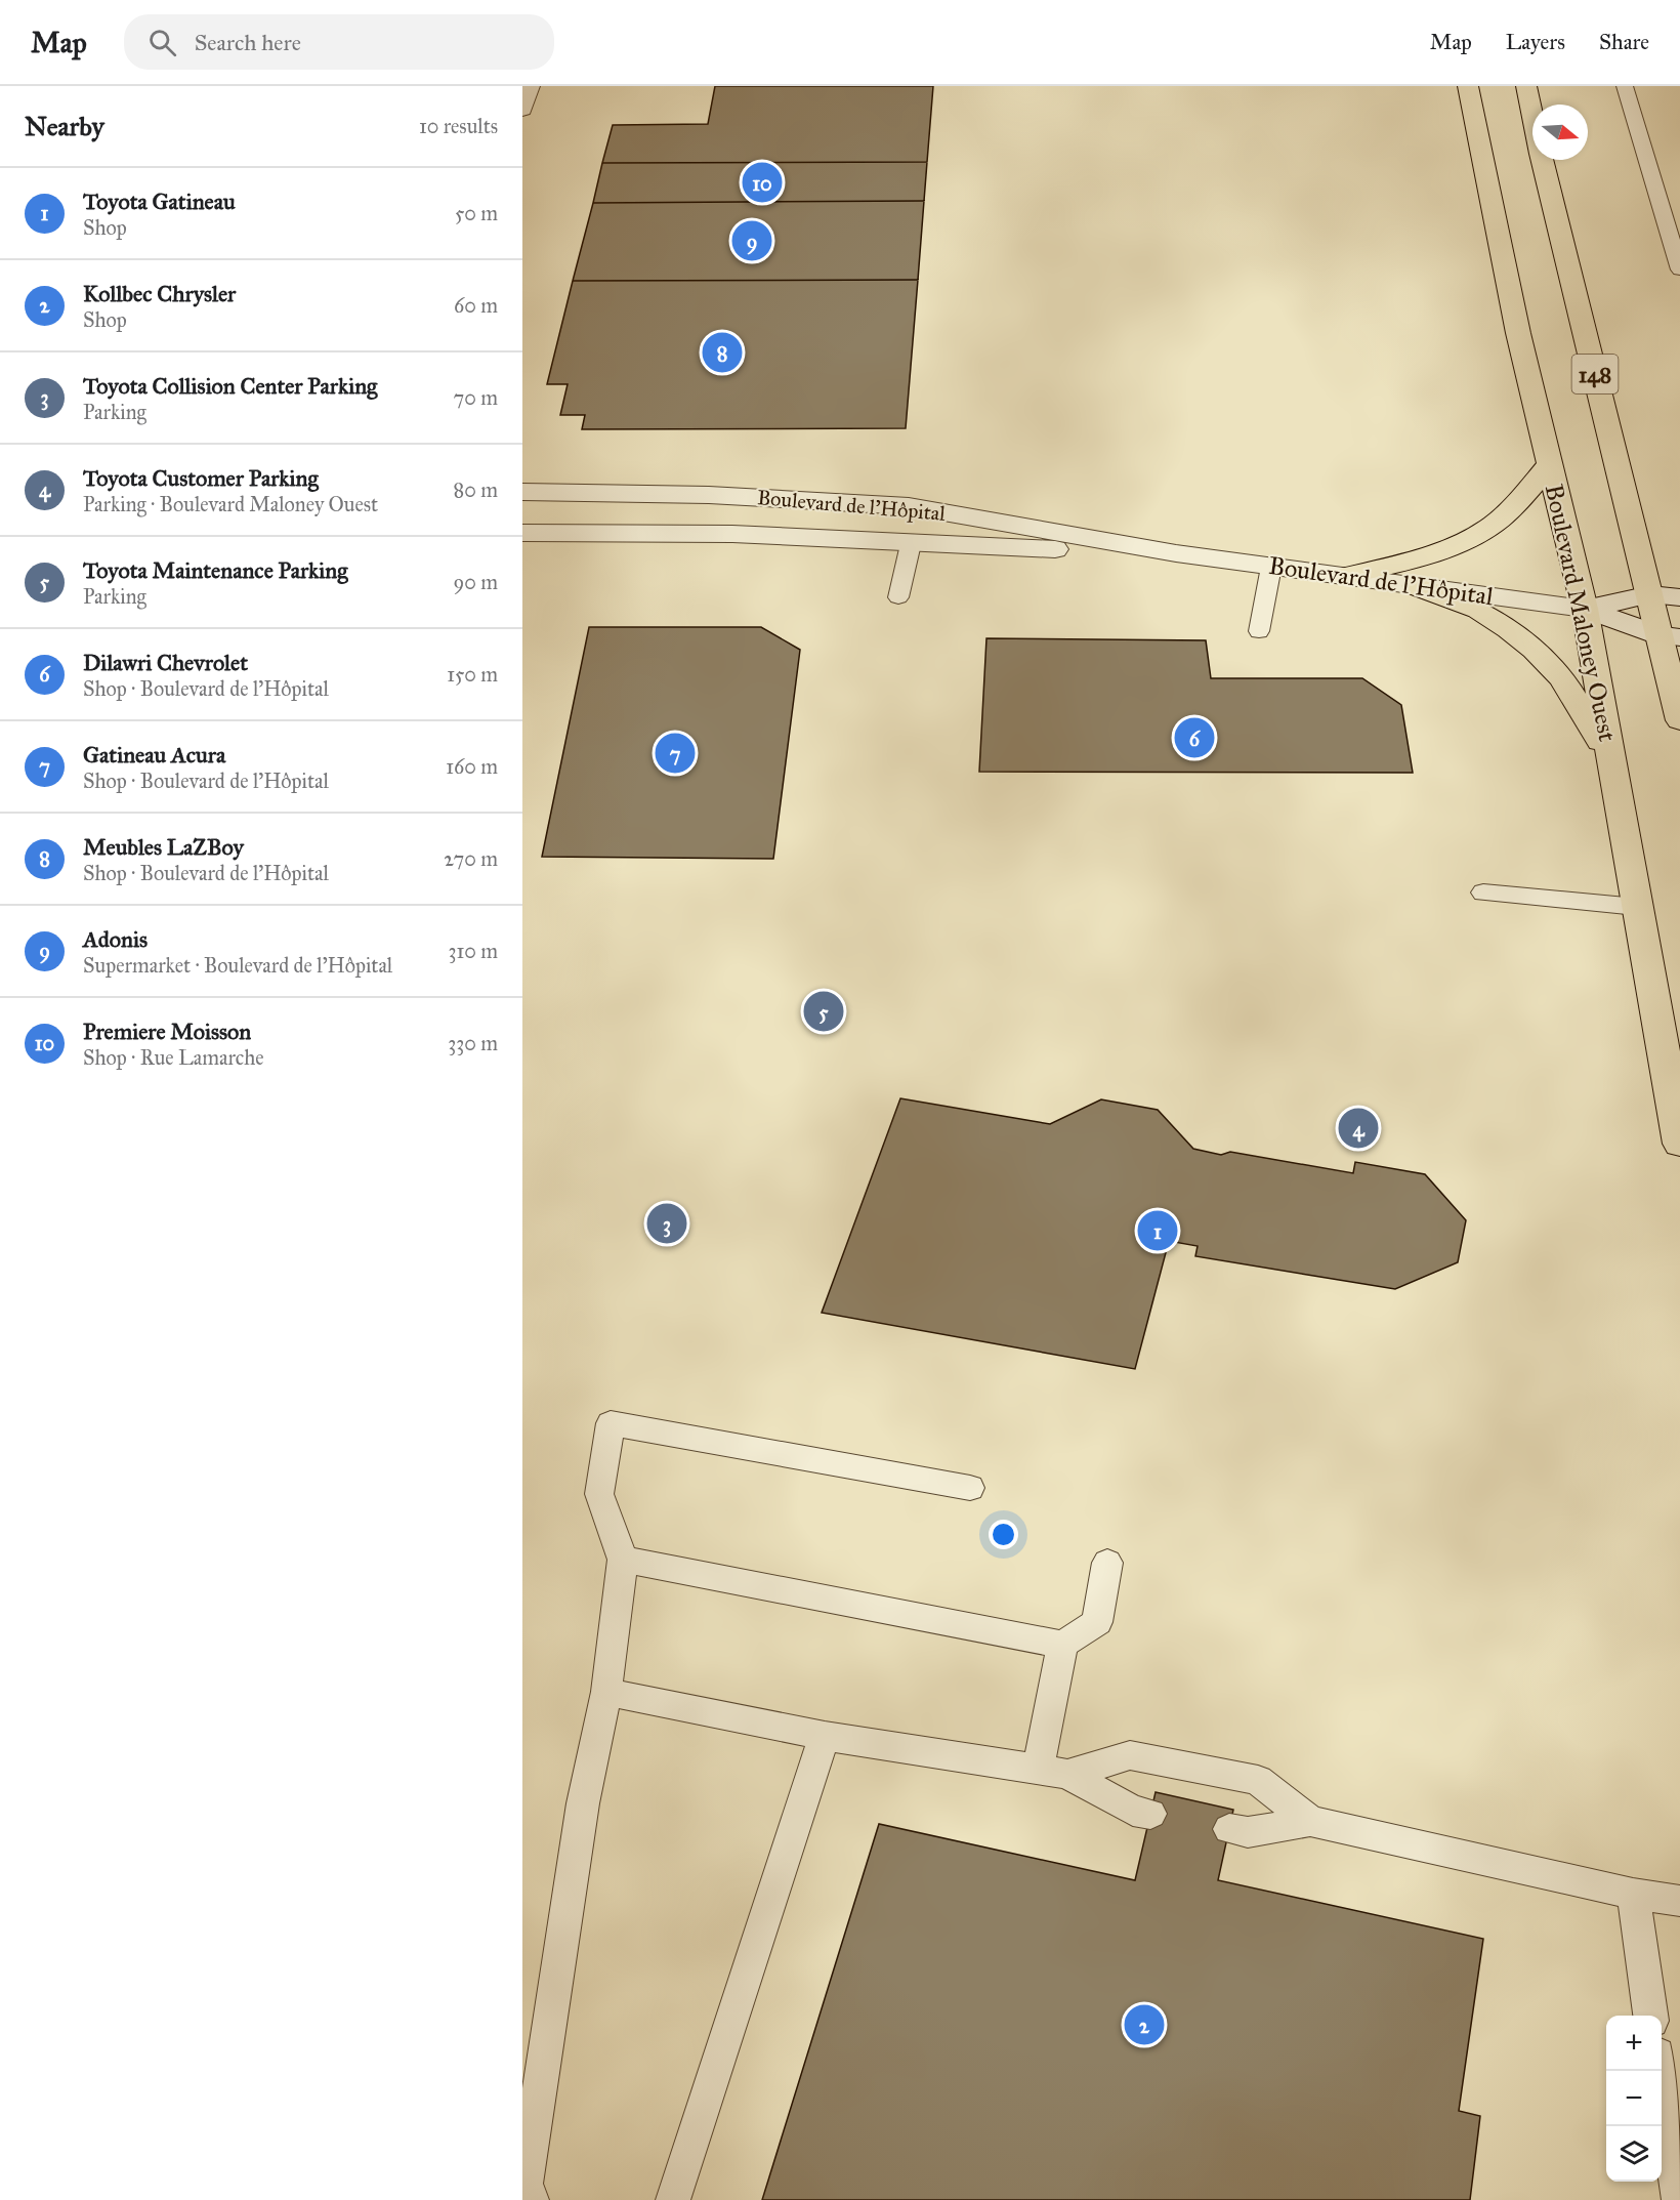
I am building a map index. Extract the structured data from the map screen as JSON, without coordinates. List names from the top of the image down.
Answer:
{
  "streets": {
    "main road": ["148", "Boulevard Maloney Ouest"],
    "street": ["Boulevard de l'Hôpital"]
  },
  "crossings": [
    ["148", "Boulevard de l'Hôpital"],
    ["Boulevard de l'Hôpital", "Boulevard Maloney Ouest"]
  ],
  "north": "right",
  "page": {
    "header": "Map",
    "search": "Search here",
    "nav": ["Map", "Layers", "Share"],
    "heading": ["Nearby", "10 results"],
    "pins": [
      "10",
      "9",
      "8",
      "6",
      "7",
      "5",
      "4",
      "3",
      "1",
      "2"
    ],
    "list": [
      {
        "mark": "1",
        "name": "Toyota Gatineau",
        "note": "Shop",
        "value": "50 m"
      },
      {
        "mark": "2",
        "name": "Kollbec Chrysler",
        "note": "Shop",
        "value": "60 m"
      },
      {
        "mark": "3",
        "name": "Toyota Collision Center Parking",
        "note": "Parking",
        "value": "70 m"
      },
      {
        "mark": "4",
        "name": "Toyota Customer Parking",
        "note": "Parking · Boulevard Maloney Ouest",
        "value": "80 m"
      },
      {
        "mark": "5",
        "name": "Toyota Maintenance Parking",
        "note": "Parking",
        "value": "90 m"
      },
      {
        "mark": "6",
        "name": "Dilawri Chevrolet",
        "note": "Shop · Boulevard de l'Hôpital",
        "value": "150 m"
      },
      {
        "mark": "7",
        "name": "Gatineau Acura",
        "note": "Shop · Boulevard de l'Hôpital",
        "value": "160 m"
      },
      {
        "mark": "8",
        "name": "Meubles LaZBoy",
        "note": "Shop · Boulevard de l'Hôpital",
        "value": "270 m"
      },
      {
        "mark": "9",
        "name": "Adonis",
        "note": "Supermarket · Boulevard de l'Hôpital",
        "value": "310 m"
      },
      {
        "mark": "10",
        "name": "Premiere Moisson",
        "note": "Shop · Rue Lamarche",
        "value": "330 m"
      }
    ],
    "map_buttons": ["+", "−"]
  }
}
